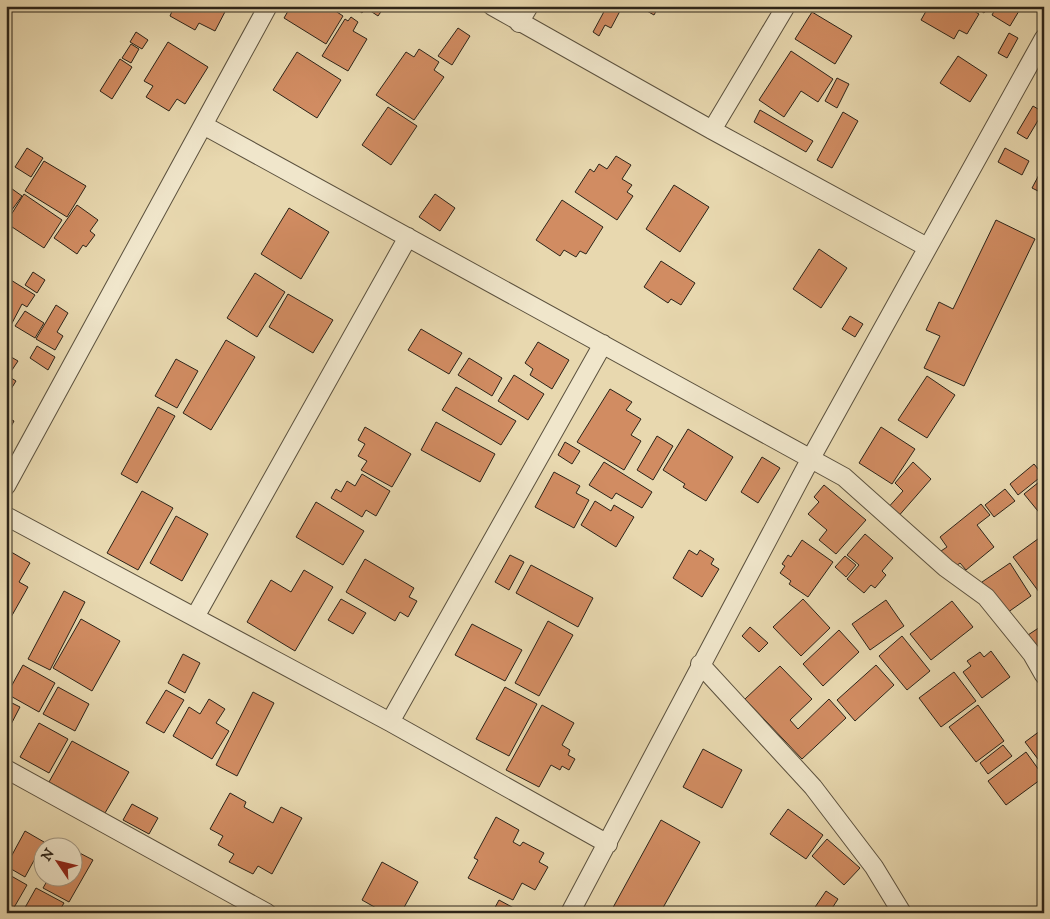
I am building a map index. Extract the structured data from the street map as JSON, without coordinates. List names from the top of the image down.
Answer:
{
  "north": "top left"
}
